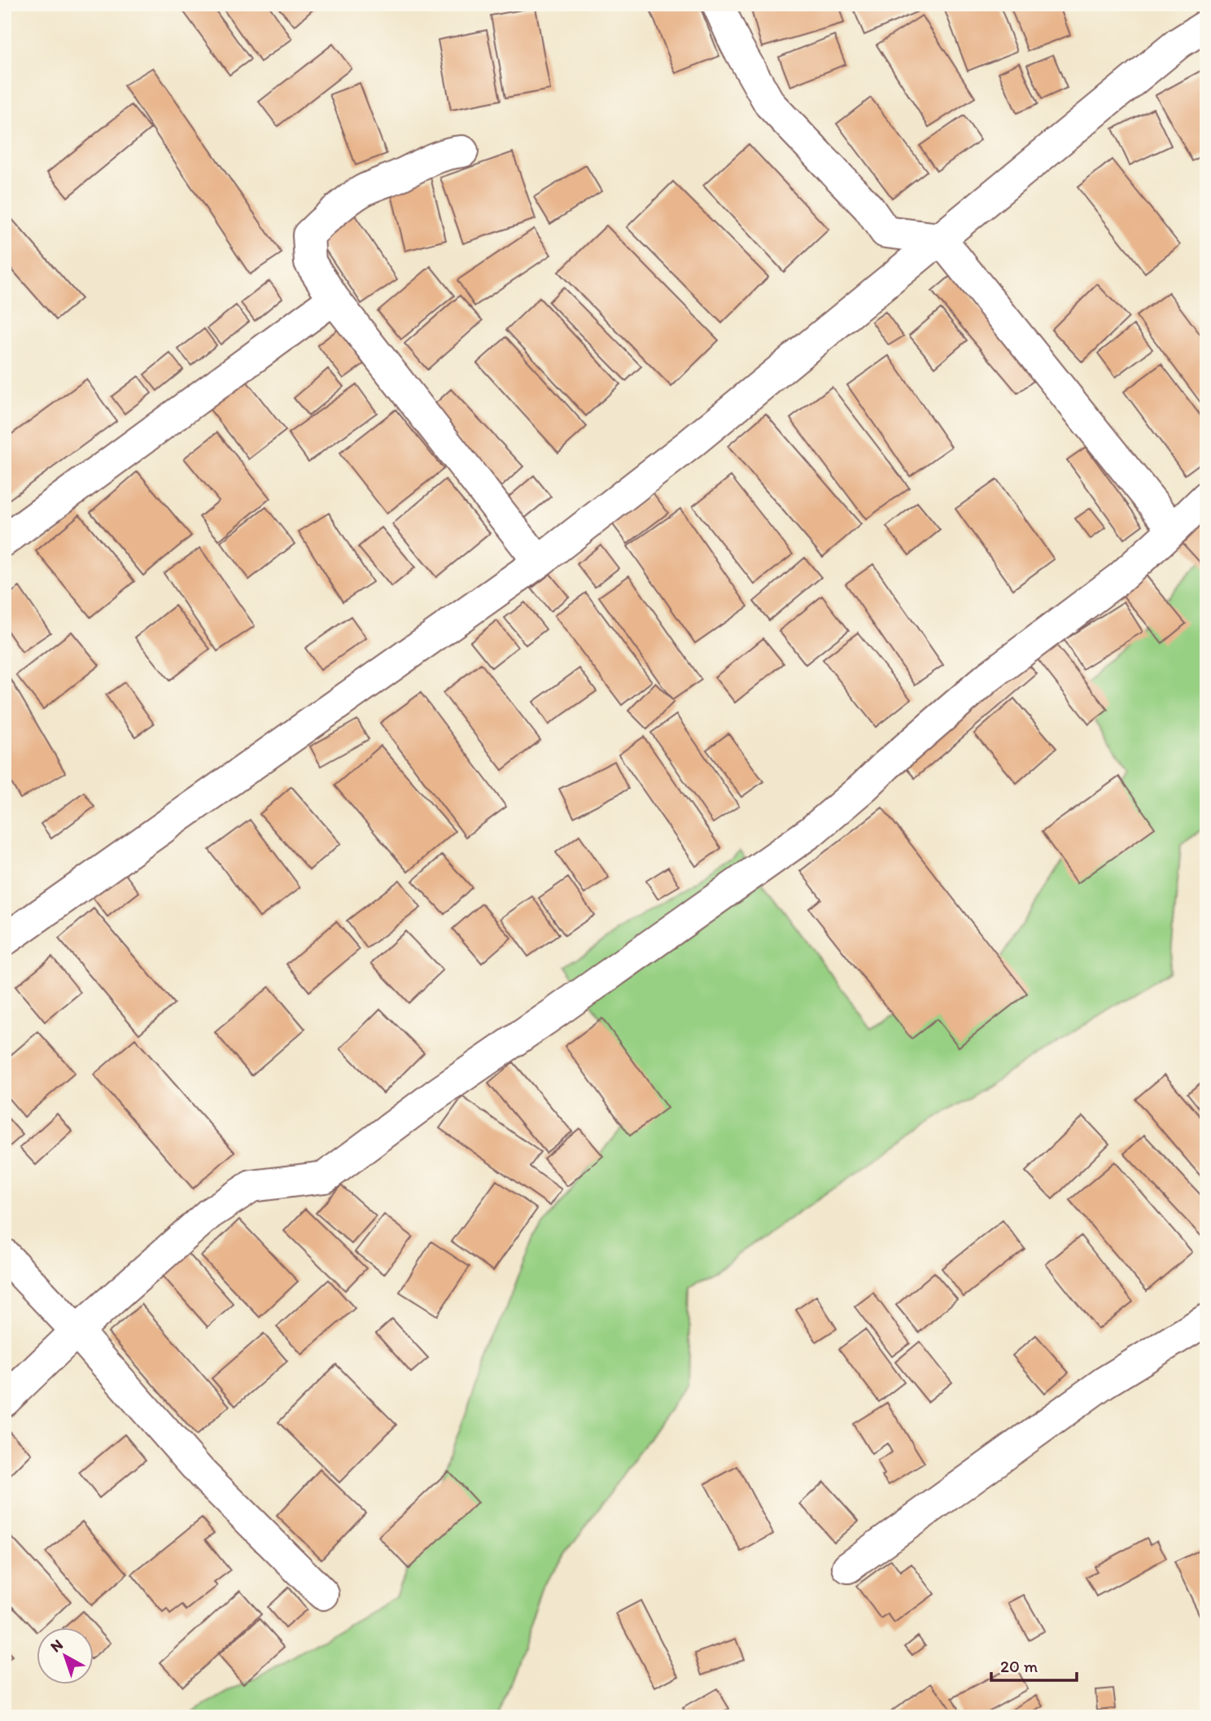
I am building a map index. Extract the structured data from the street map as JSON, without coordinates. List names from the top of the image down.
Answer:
{
  "scale_bar": "20 m",
  "north": "top left"
}
